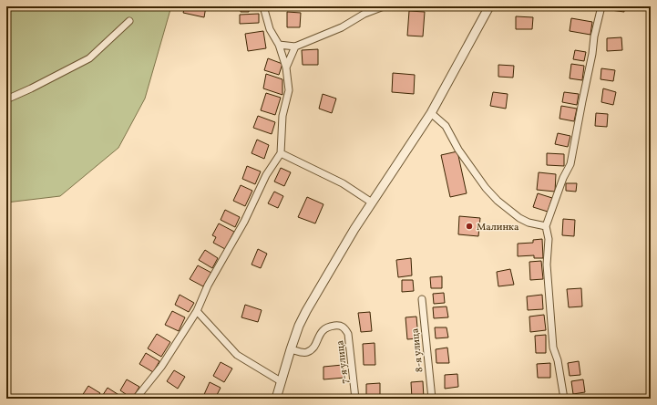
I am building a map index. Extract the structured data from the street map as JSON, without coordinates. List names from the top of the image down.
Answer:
{
  "streets": {
    "street": ["8-я улица", "7-я улица"]
  },
  "places": ["Малинка"]
}
